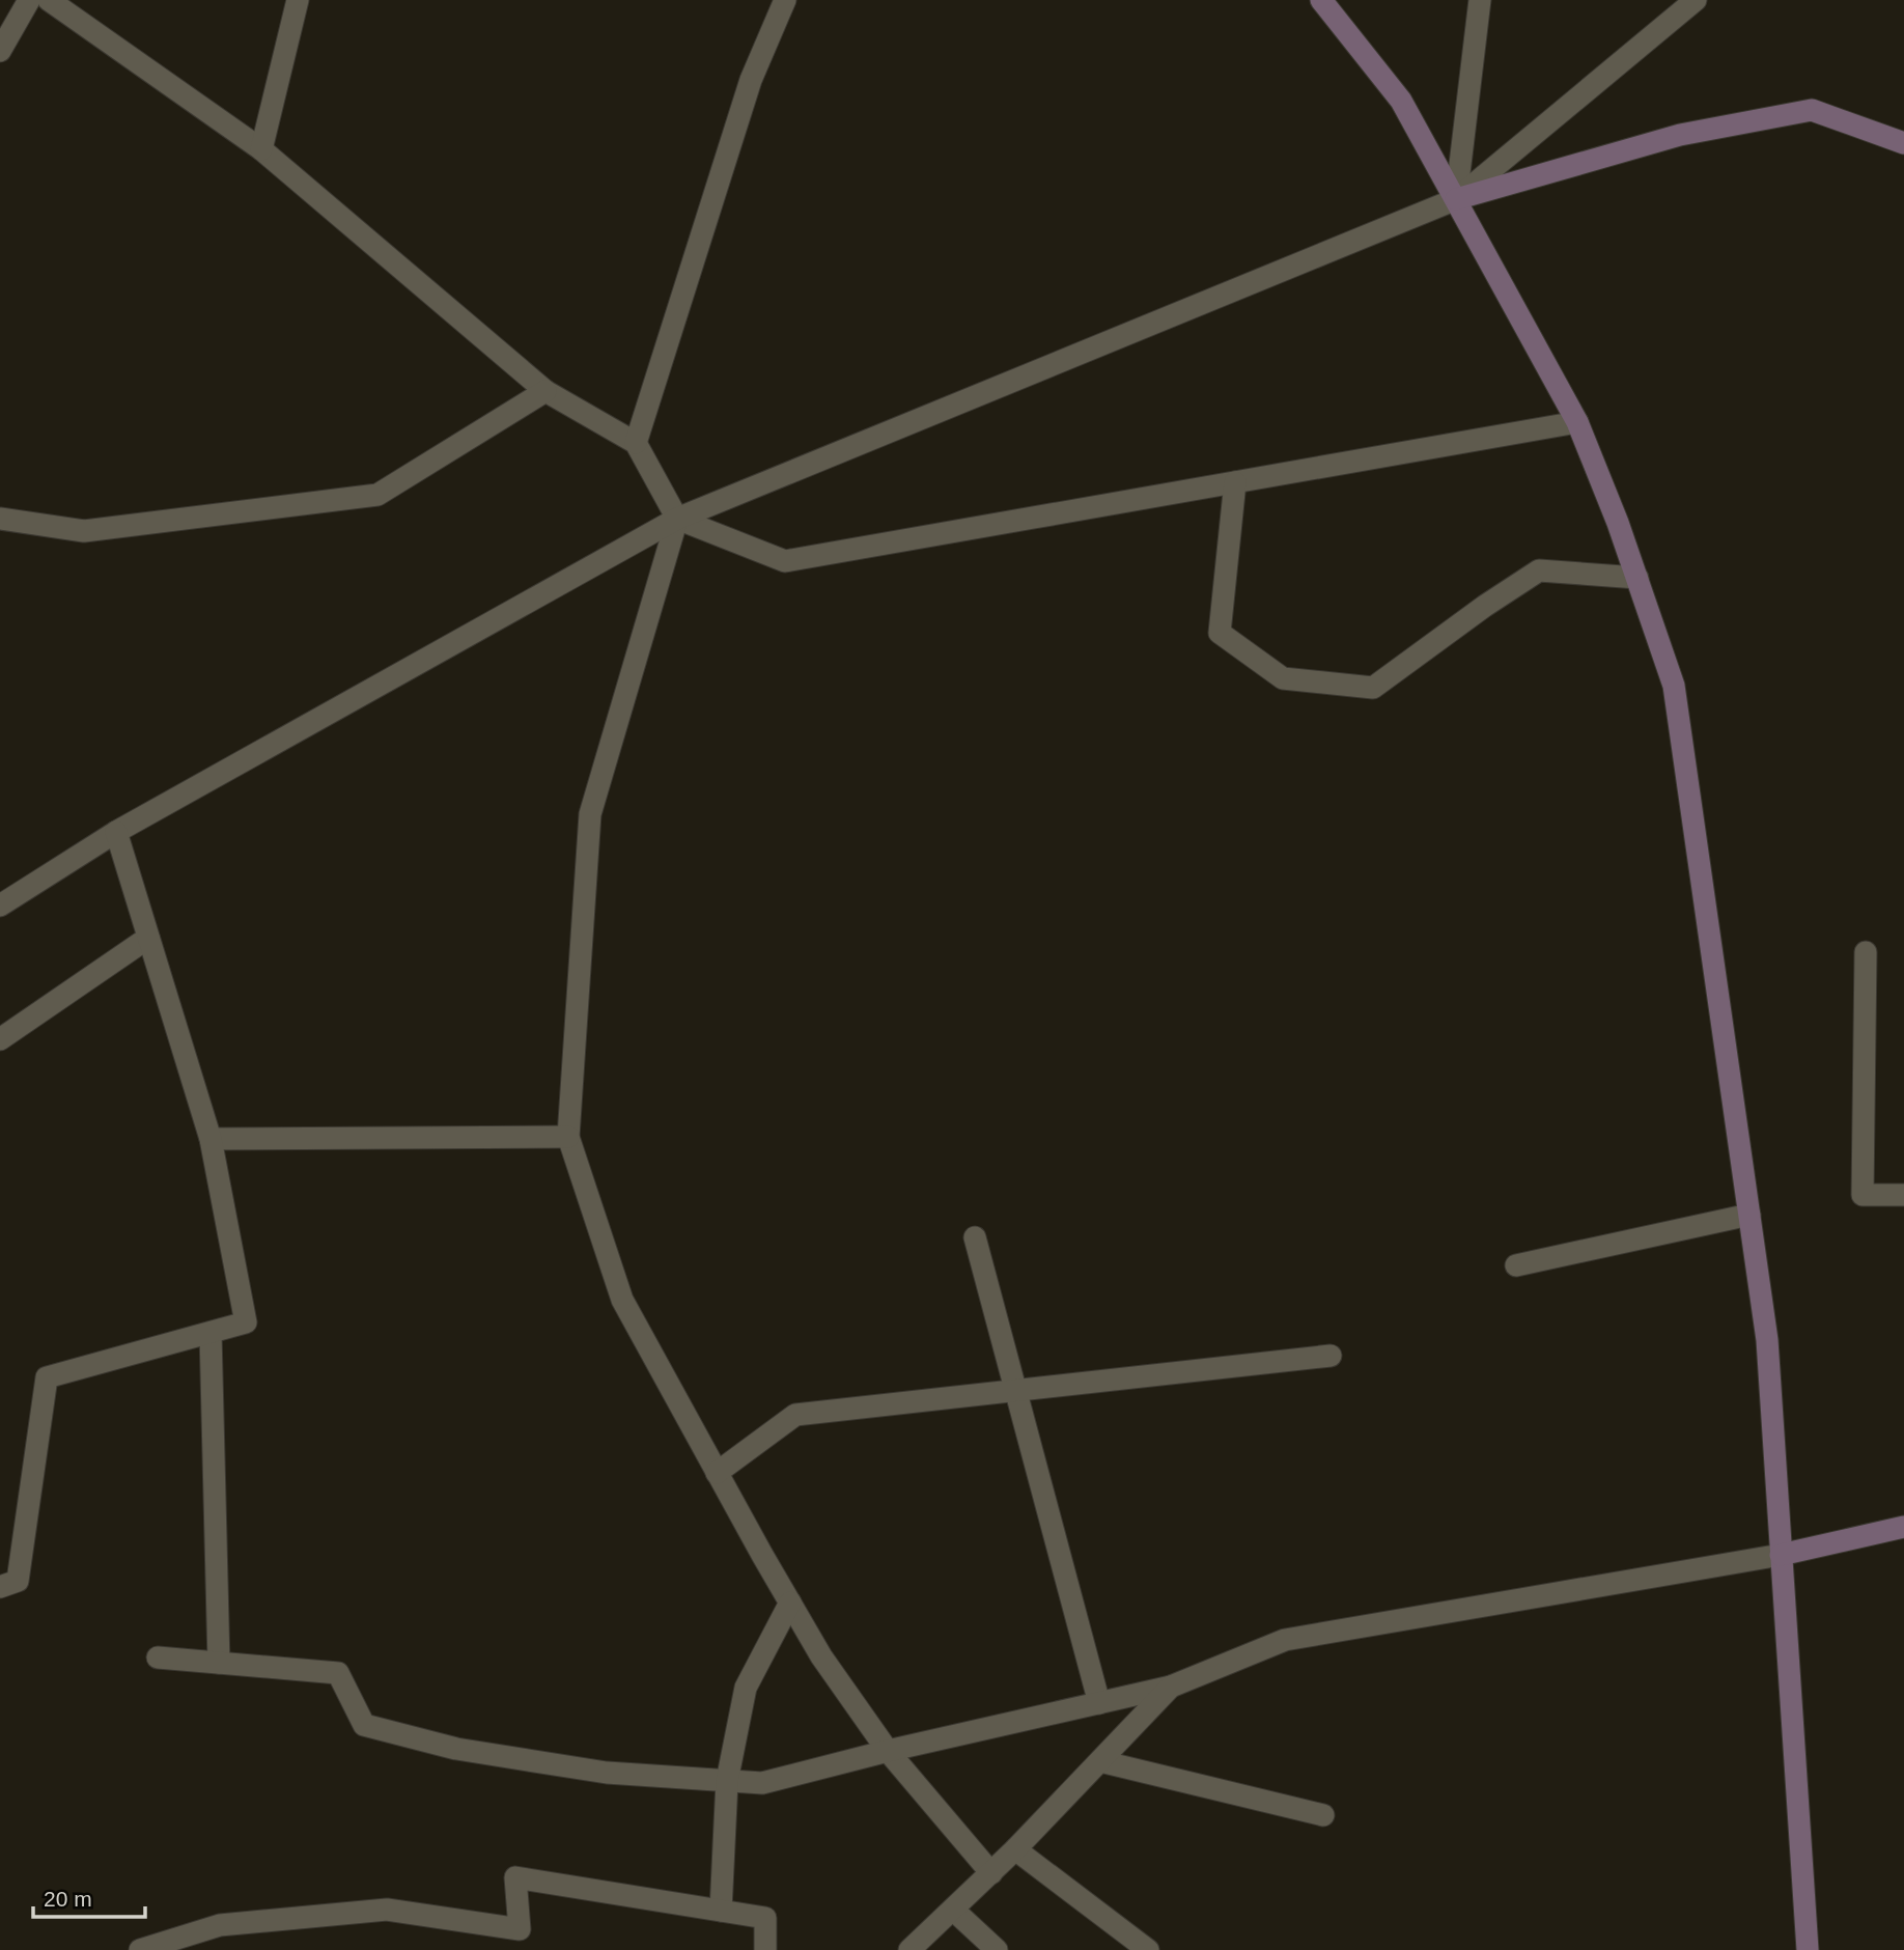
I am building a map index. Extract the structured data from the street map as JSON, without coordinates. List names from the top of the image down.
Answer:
{
  "scale_bar": "20 m"
}
